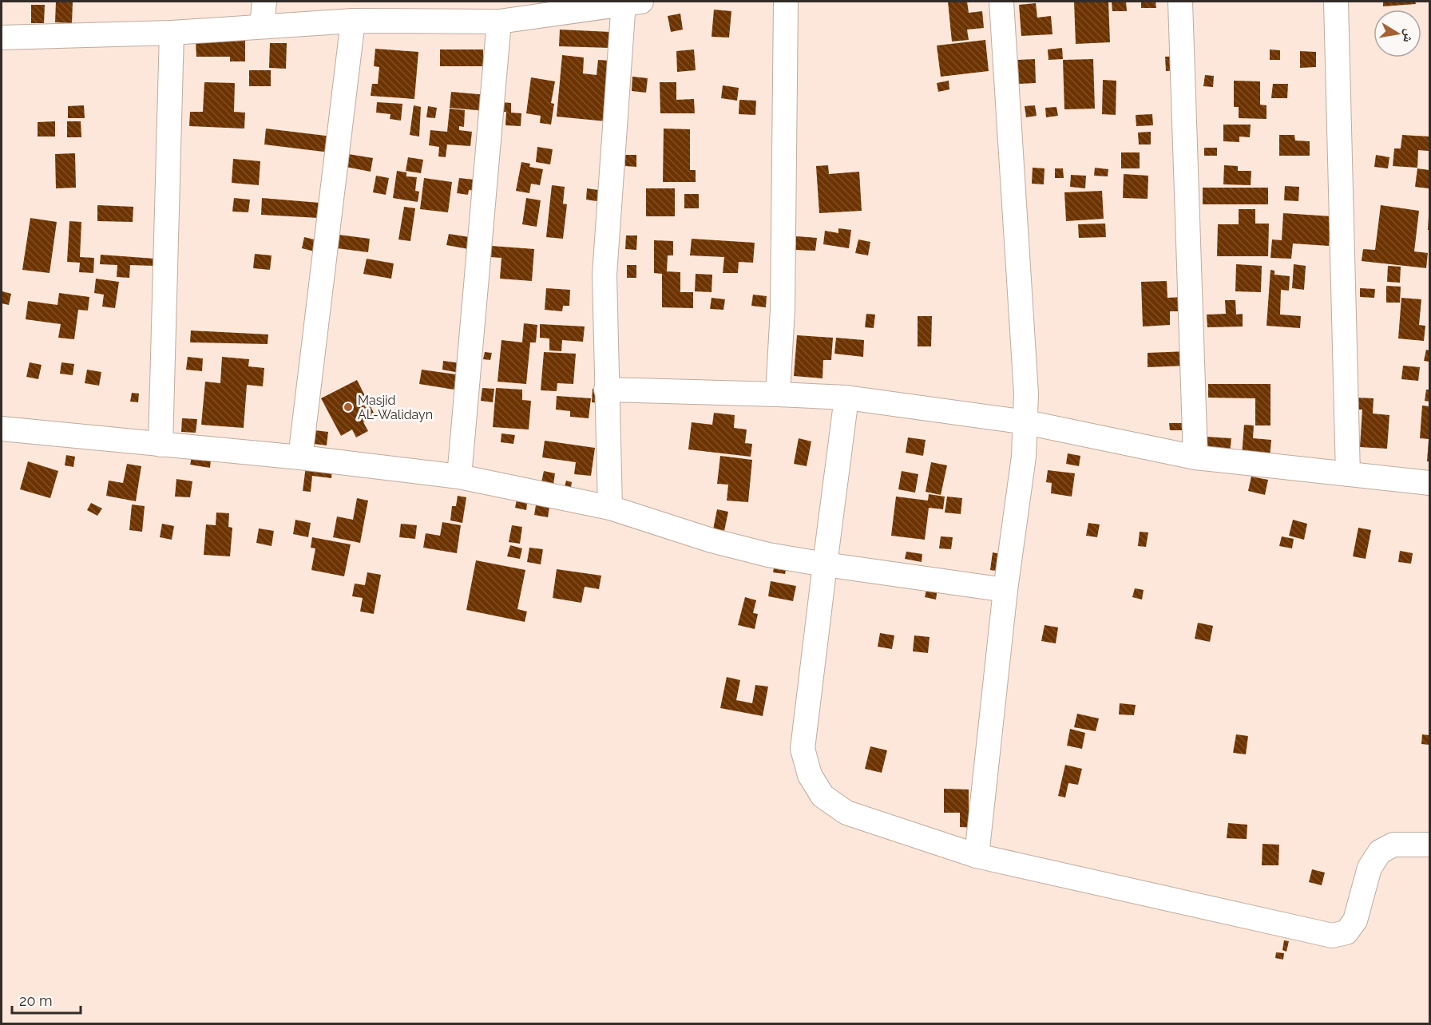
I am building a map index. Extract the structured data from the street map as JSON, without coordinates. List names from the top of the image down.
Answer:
{
  "places": ["Masjid AL-Walidayn"],
  "scale_bar": "20 m",
  "north": "right"
}
